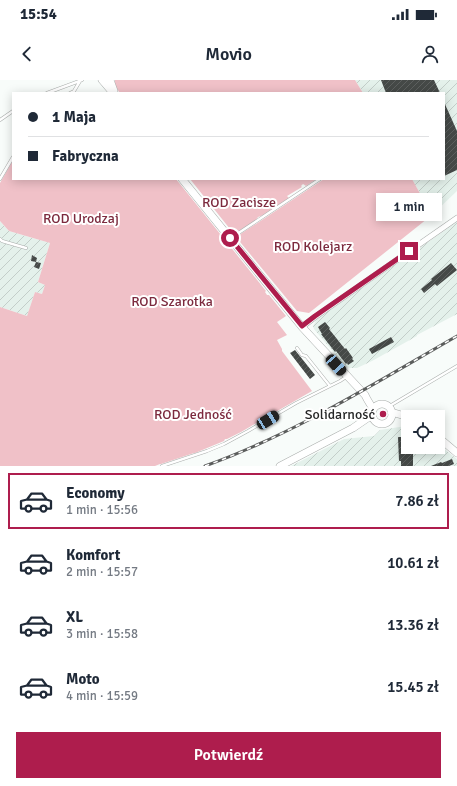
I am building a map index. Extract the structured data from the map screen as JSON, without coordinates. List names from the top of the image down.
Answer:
{
  "parks": [
    "ROD Zacisze",
    "ROD Urodzaj",
    "ROD Kolejarz",
    "ROD Szarotka",
    "ROD Jedność"
  ],
  "places": ["Solidarność"],
  "page": {
    "status": "15:54",
    "header": "Movio",
    "banner": ["1 Maja", "Fabryczna"],
    "bubble": "1 min",
    "list": [
      {
        "name": "Economy",
        "note": "1 min · 15:56",
        "value": "7.86 zł"
      },
      {
        "name": "Komfort",
        "note": "2 min · 15:57",
        "value": "10.61 zł"
      },
      {
        "name": "XL",
        "note": "3 min · 15:58",
        "value": "13.36 zł"
      },
      {
        "name": "Moto",
        "note": "4 min · 15:59",
        "value": "15.45 zł"
      }
    ],
    "buttons": "Potwierdź"
  }
}
